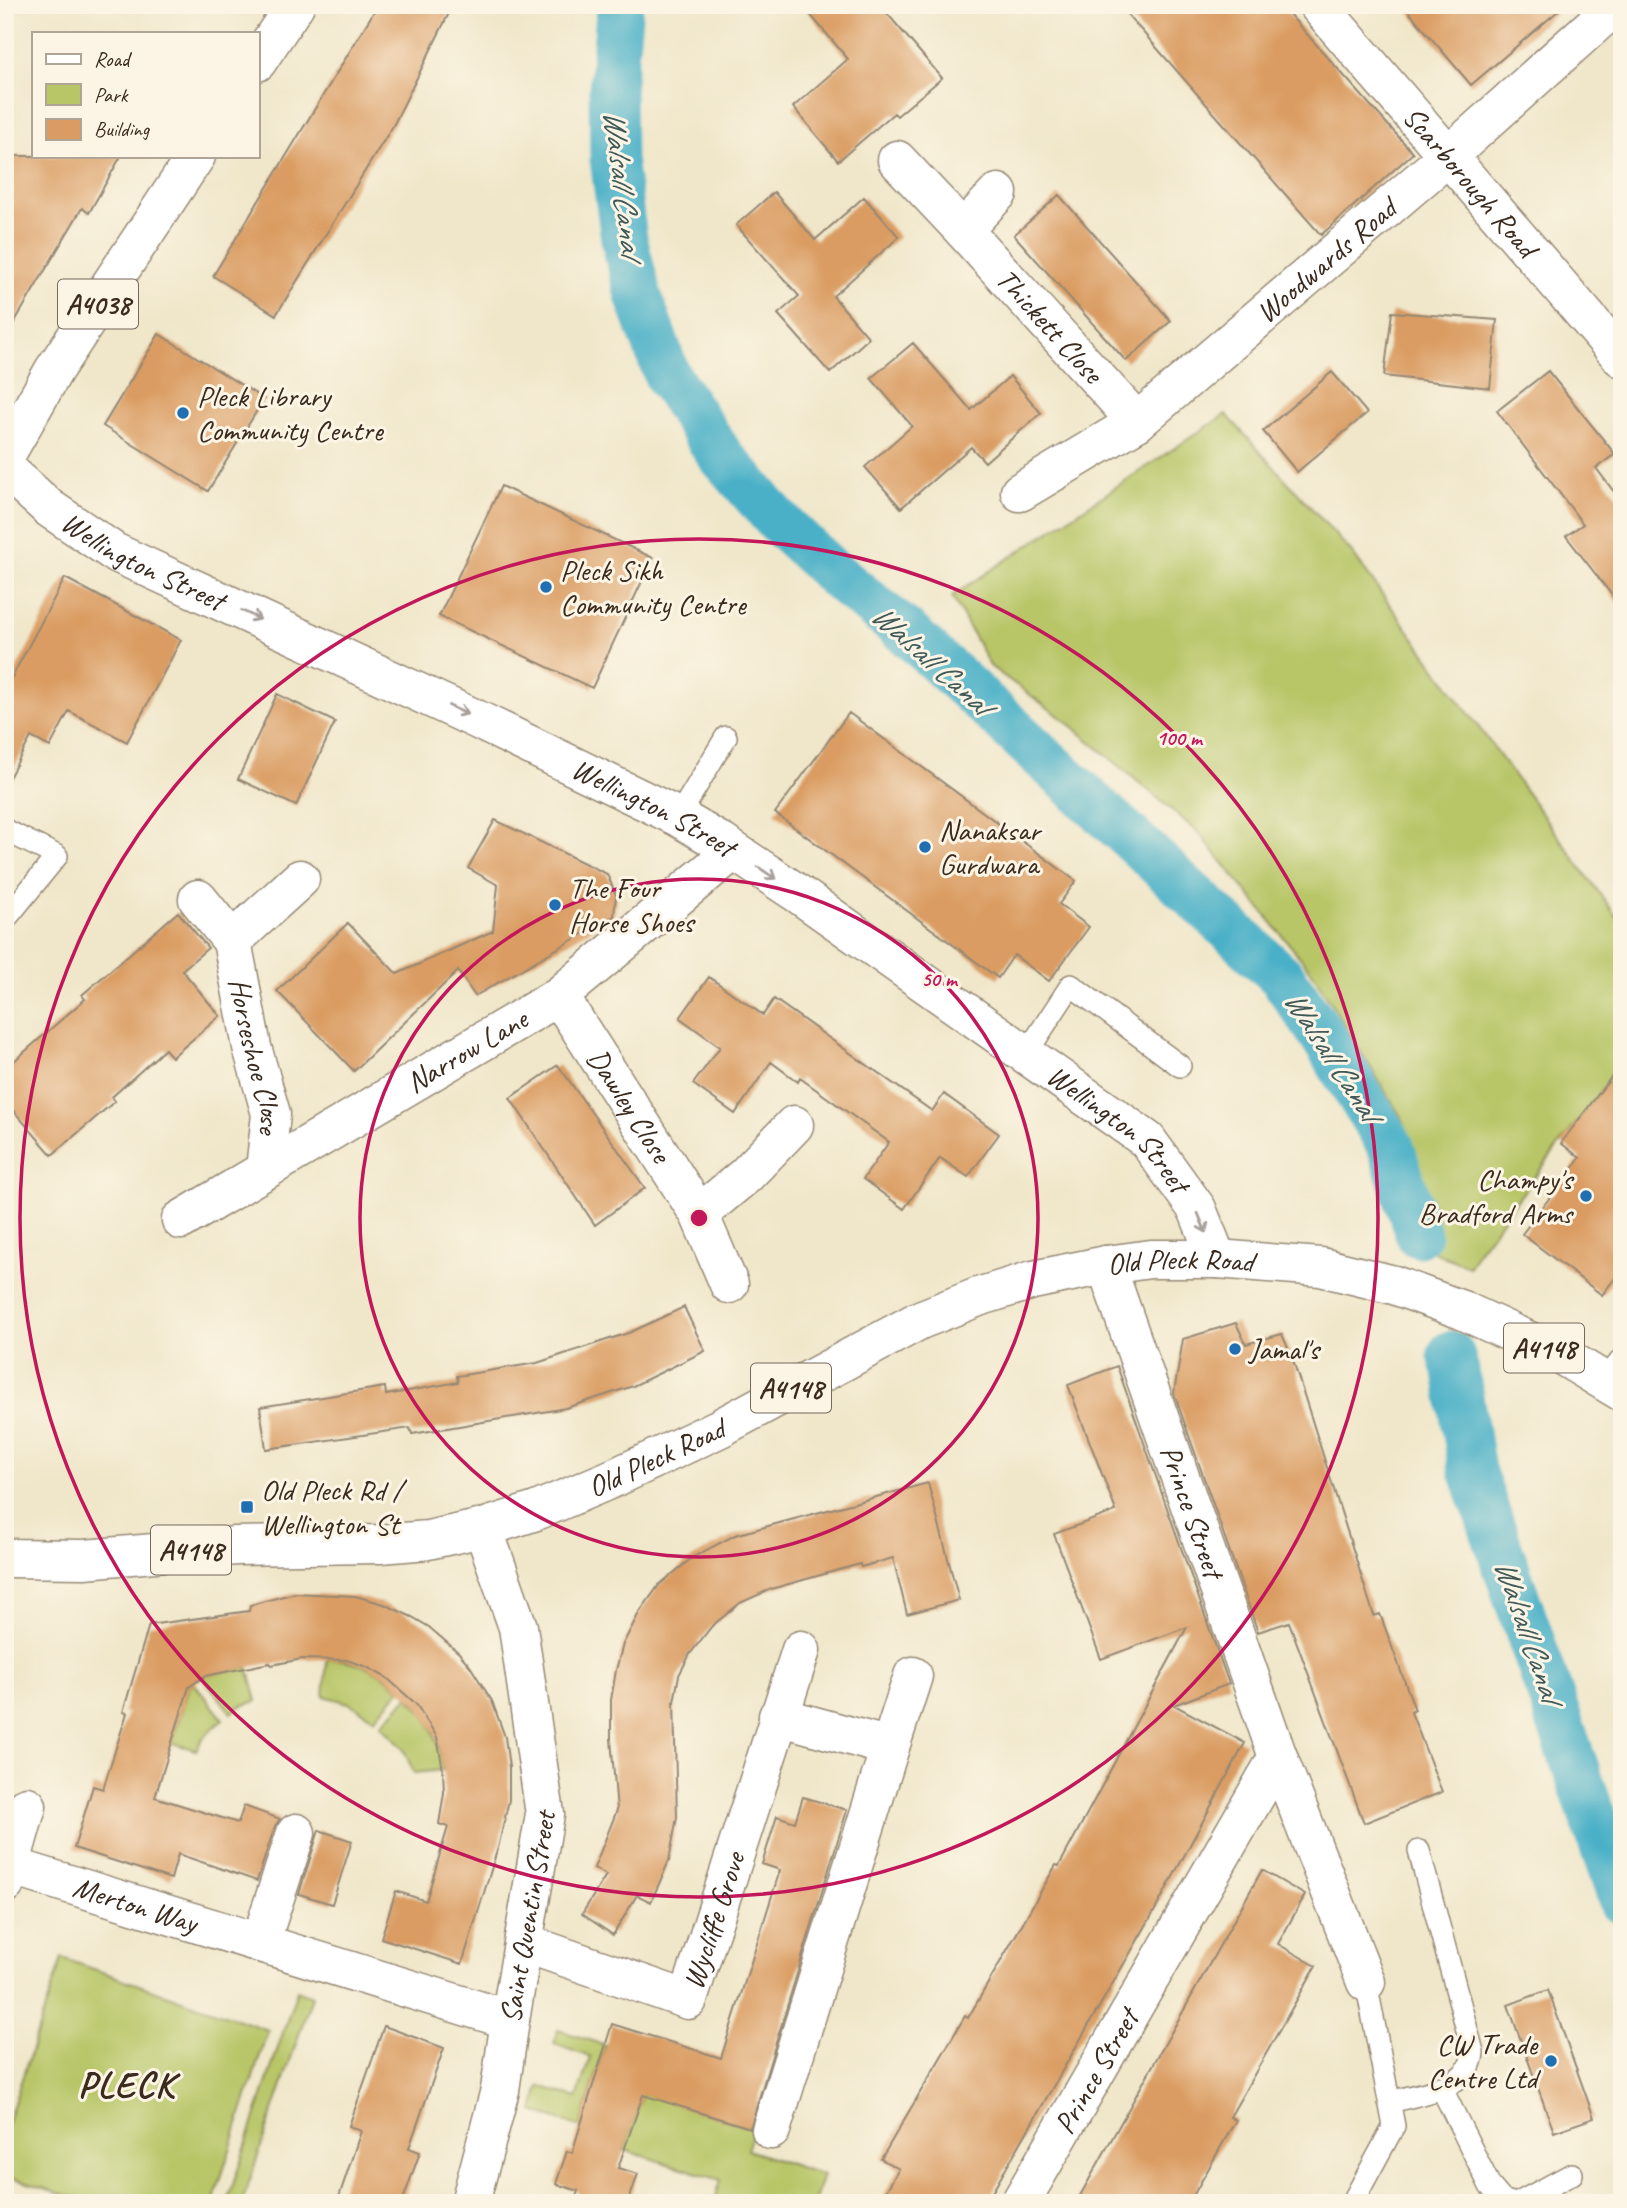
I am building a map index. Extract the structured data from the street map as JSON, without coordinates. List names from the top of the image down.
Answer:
{
  "streets": {
    "main road": [
      "Scarborough Road",
      "Woodwards Road",
      "A4038",
      "Thickett Close",
      "Wellington Street",
      "Narrow Lane",
      "Horseshoe Close",
      "Dawley Close",
      "Old Pleck Road",
      "A4148",
      "Prince Street",
      "Merton Way",
      "Saint Quentin Street",
      "Wycliffe Grove"
    ]
  },
  "crossings": [
    ["Scarborough Road", "Woodwards Road"],
    ["Woodwards Road", "Thickett Close"],
    ["Wellington Street", "Narrow Lane"],
    ["Wellington Street", "Old Pleck Road"],
    ["Narrow Lane", "Horseshoe Close"],
    ["Narrow Lane", "Dawley Close"],
    ["Old Pleck Road", "Prince Street"],
    ["Old Pleck Road", "Saint Quentin Street"],
    ["Merton Way", "Saint Quentin Street"],
    ["Saint Quentin Street", "Wycliffe Grove"]
  ],
  "one_way": ["Wellington Street"],
  "districts": ["PLECK"],
  "water": ["Walsall Canal"],
  "places": {
    "other": [
      "Pleck Library Community Centre",
      "Pleck Sikh Community Centre",
      "Nanaksar Gurdwara",
      "The Four Horse Shoes",
      "Champy's Bradford Arms",
      "Jamal's",
      "CW Trade Centre Ltd"
    ],
    "transit": ["Old Pleck Rd / Wellington St"]
  },
  "legend": ["Road", "Park", "Building"],
  "rings": ["100 m", "50 m"]
}
